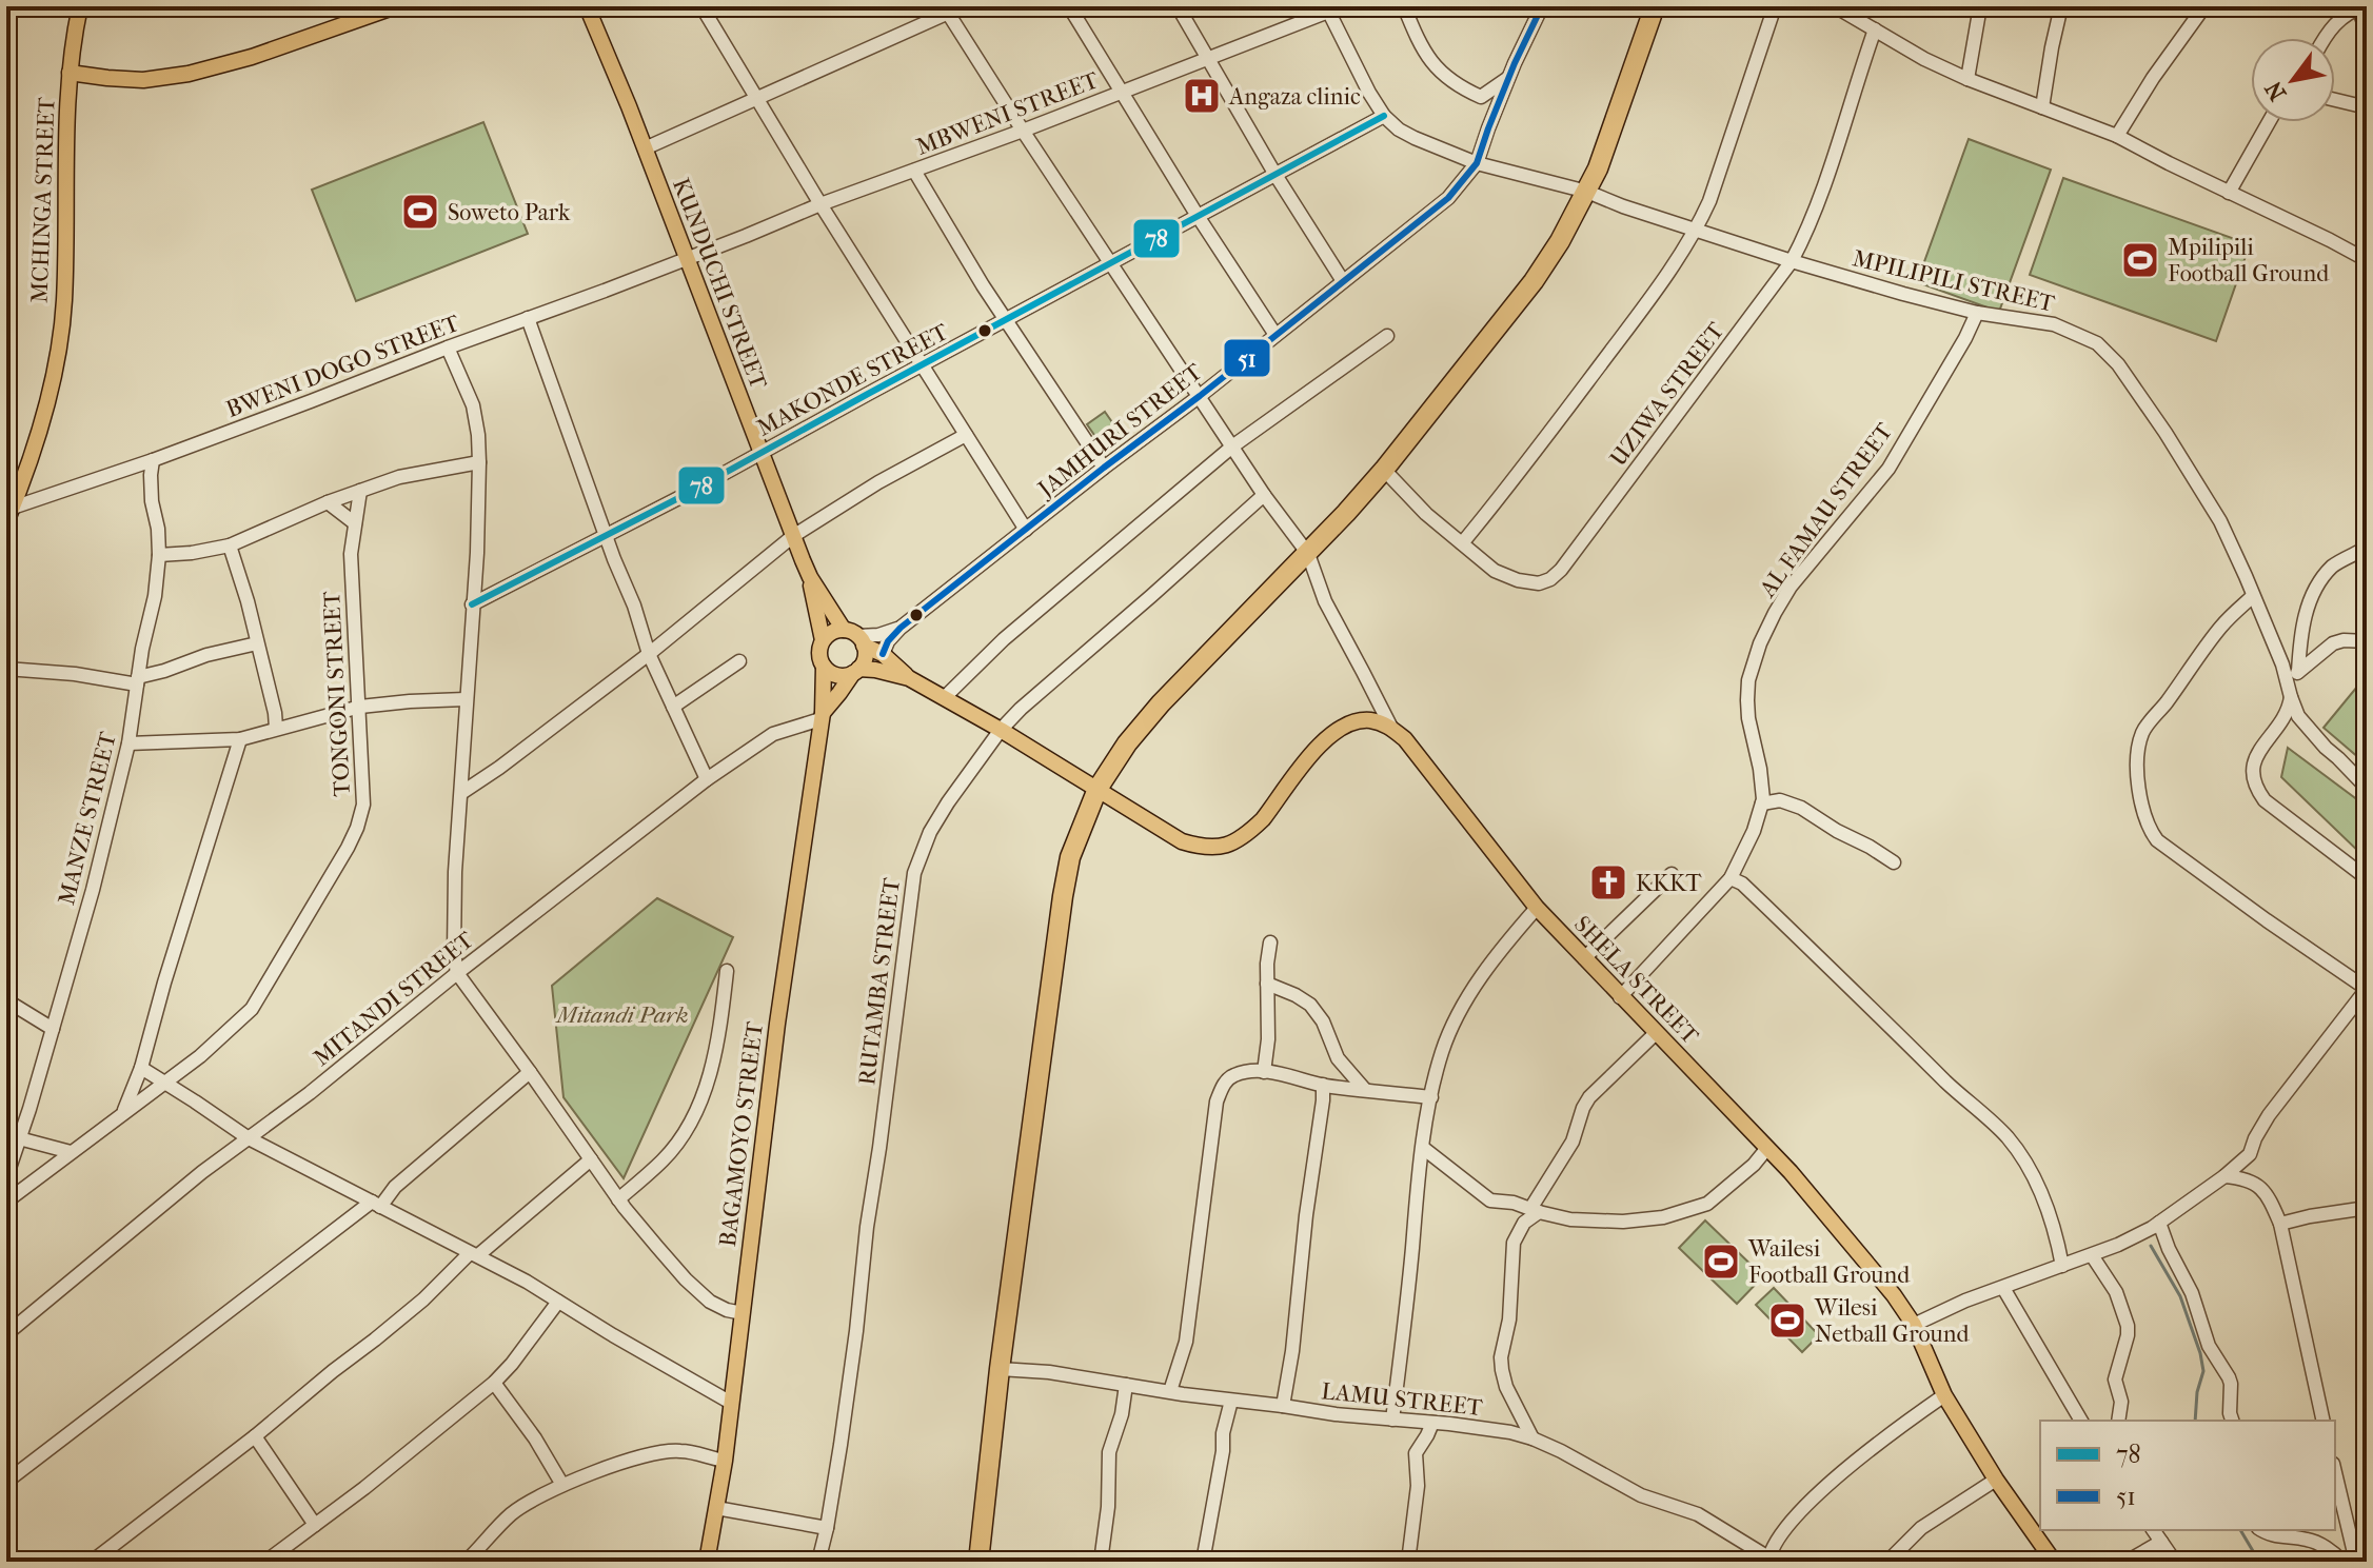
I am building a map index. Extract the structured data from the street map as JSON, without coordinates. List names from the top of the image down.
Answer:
{
  "streets": {
    "main road": [
      "MCHINGA STREET",
      "KUNDUCHI STREET",
      "SHELA STREET",
      "BAGAMOYO STREET"
    ],
    "street": [
      "MBWENI STREET",
      "MPILIPILI STREET",
      "BWENI DOGO STREET",
      "MAKONDE STREET",
      "UZIWA STREET",
      "JAMHURI STREET",
      "AL FAMAU STREET",
      "TONGONI STREET",
      "MANZE STREET",
      "RUTAMBA STREET",
      "MITANDI STREET",
      "LAMU STREET"
    ]
  },
  "crossings": [
    ["MBWENI STREET", "KUNDUCHI STREET"],
    ["MBWENI STREET", "BWENI DOGO STREET"],
    ["MCHINGA STREET", "BWENI DOGO STREET"],
    ["MPILIPILI STREET", "MAKONDE STREET"],
    ["MPILIPILI STREET", "UZIWA STREET"],
    ["MPILIPILI STREET", "JAMHURI STREET"],
    ["MPILIPILI STREET", "AL FAMAU STREET"],
    ["KUNDUCHI STREET", "BWENI DOGO STREET"],
    ["KUNDUCHI STREET", "MAKONDE STREET"],
    ["BWENI DOGO STREET", "MANZE STREET"],
    ["AL FAMAU STREET", "SHELA STREET"],
    ["MITANDI STREET", "BAGAMOYO STREET"]
  ],
  "parks": ["Mitandi Park"],
  "places": {
    "hospital": ["Angaza clinic"],
    "sports": [
      "Soweto Park",
      "Mpilipili Football Ground",
      "Wailesi Football Ground",
      "Wilesi Netball Ground"
    ],
    "church": ["KKKT"]
  },
  "lines": ["transit line 51", "transit line 78"],
  "legend": ["78", "51"],
  "north": "bottom left"
}
